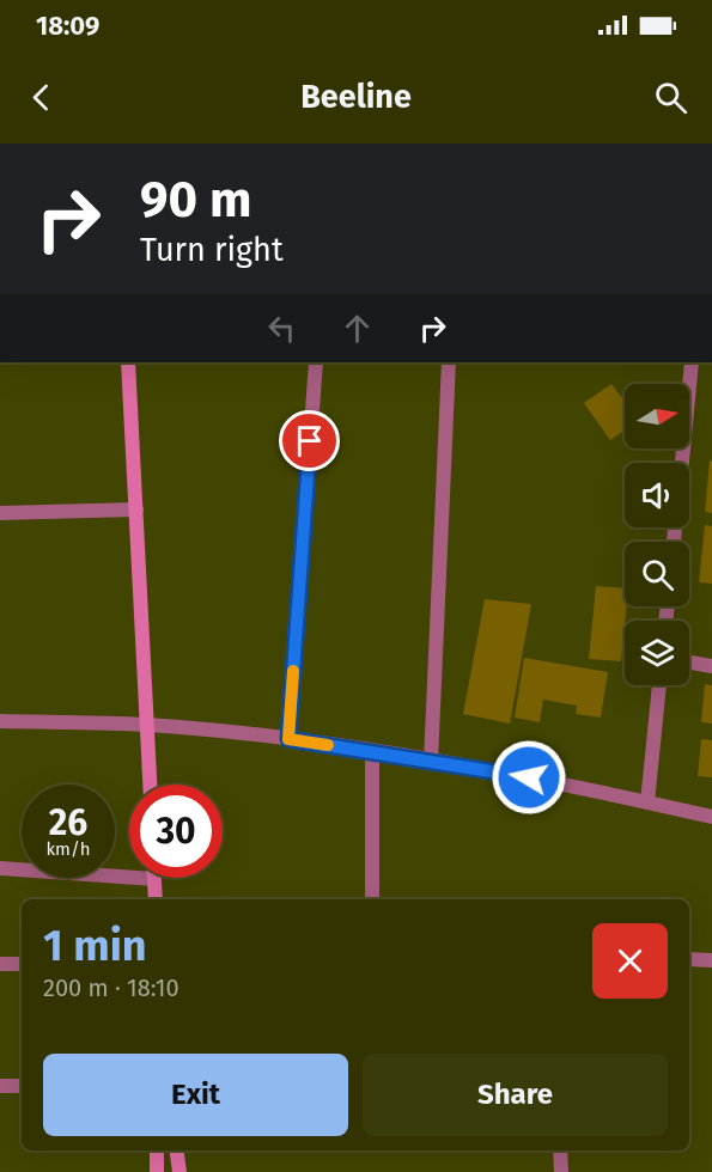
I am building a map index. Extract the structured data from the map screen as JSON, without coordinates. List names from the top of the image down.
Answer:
{
  "north": "right",
  "page": {
    "status": "18:09",
    "header": "Beeline",
    "turn": ["90 m", "Turn right"],
    "speed": "26 km/h",
    "limit": "30",
    "heading": ["1 min", "200 m · 18:10"],
    "buttons": ["Exit", "Share"]
  }
}
